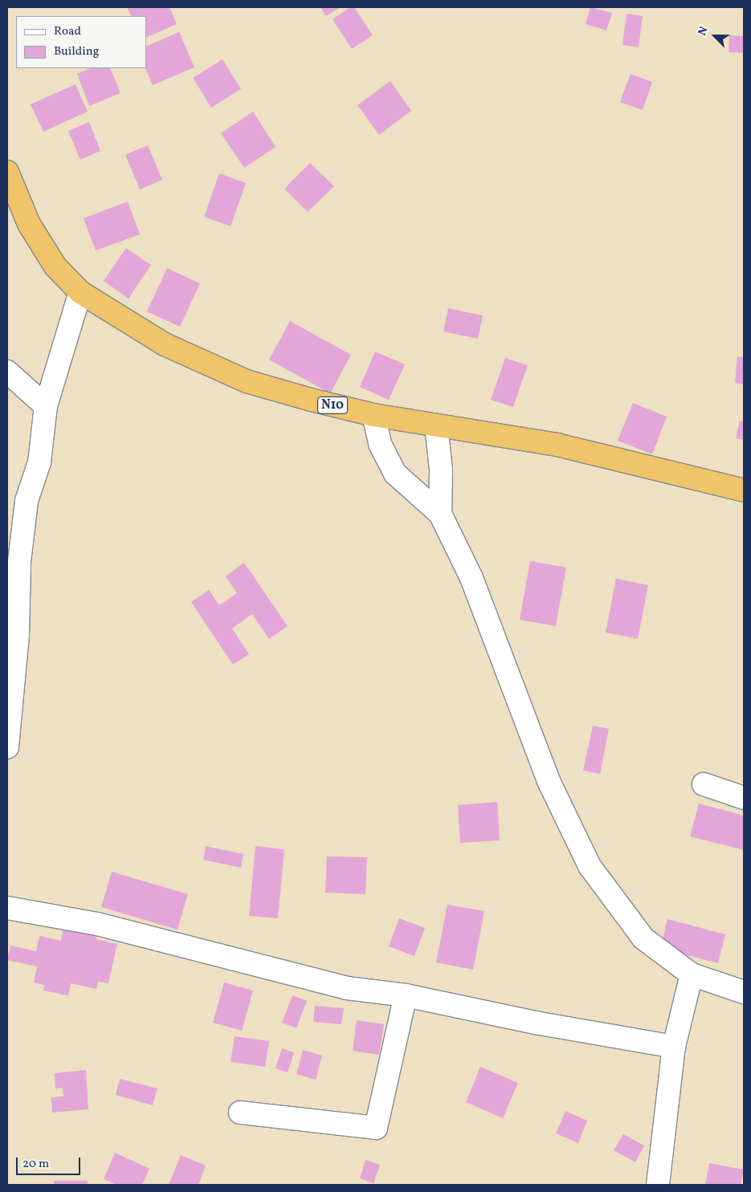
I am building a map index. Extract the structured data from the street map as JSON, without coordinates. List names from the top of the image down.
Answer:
{
  "streets": {
    "highway": ["N10"]
  },
  "legend": ["Road", "Building"],
  "scale_bar": "20 m",
  "north": "top left"
}
